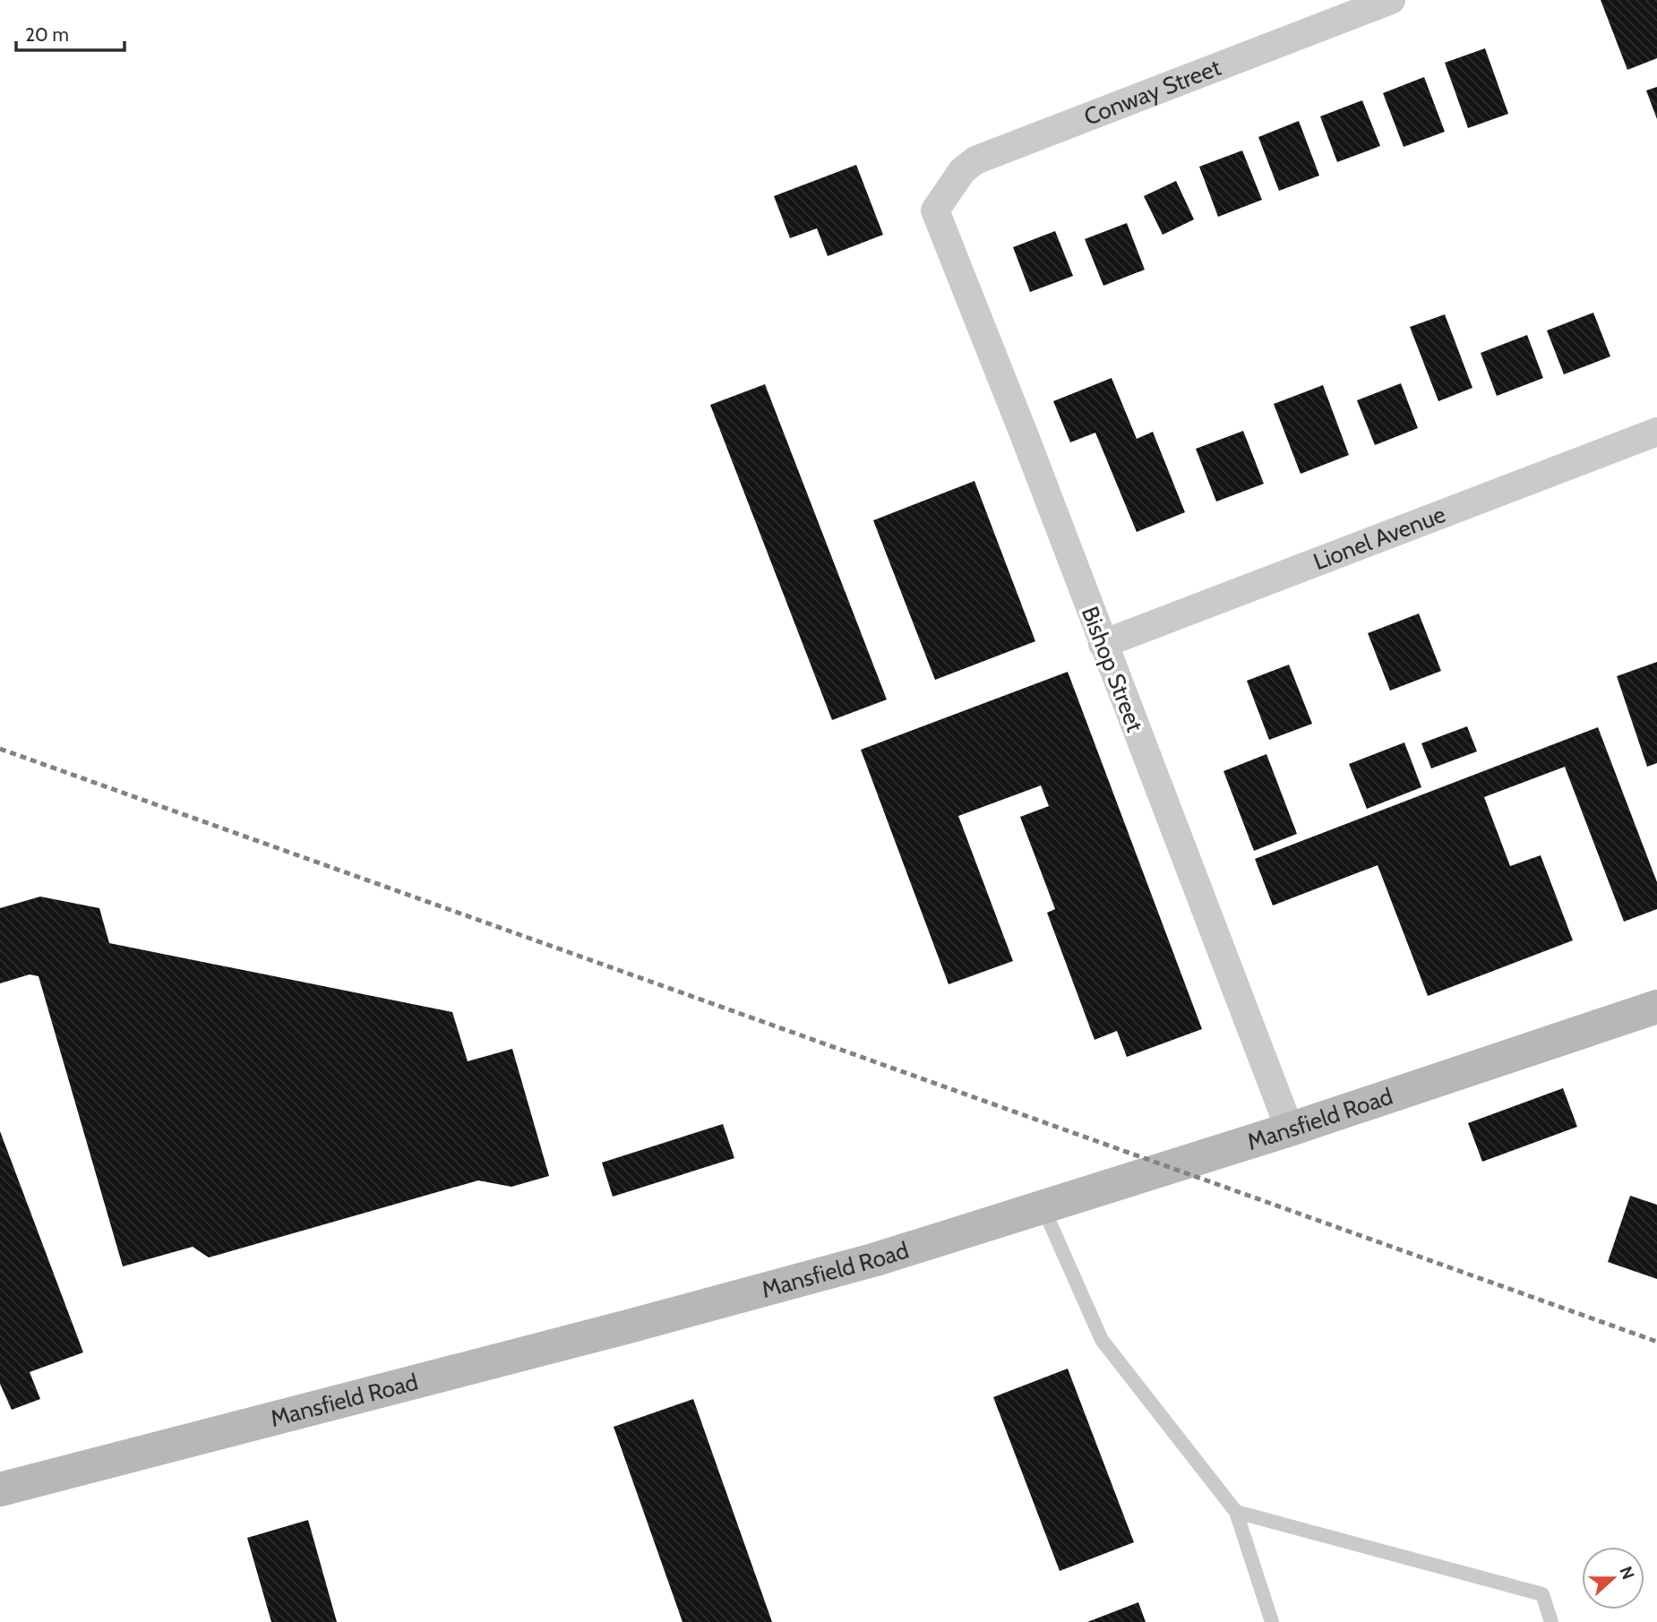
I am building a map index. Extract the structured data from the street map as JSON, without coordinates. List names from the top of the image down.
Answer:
{
  "streets": {
    "main road": ["Mansfield Road"],
    "street": ["Conway Street", "Lionel Avenue", "Bishop Street"]
  },
  "crossings": [
    ["Conway Street", "Bishop Street"],
    ["Lionel Avenue", "Bishop Street"],
    ["Bishop Street", "Mansfield Road"]
  ],
  "scale_bar": "20 m",
  "north": "right"
}
